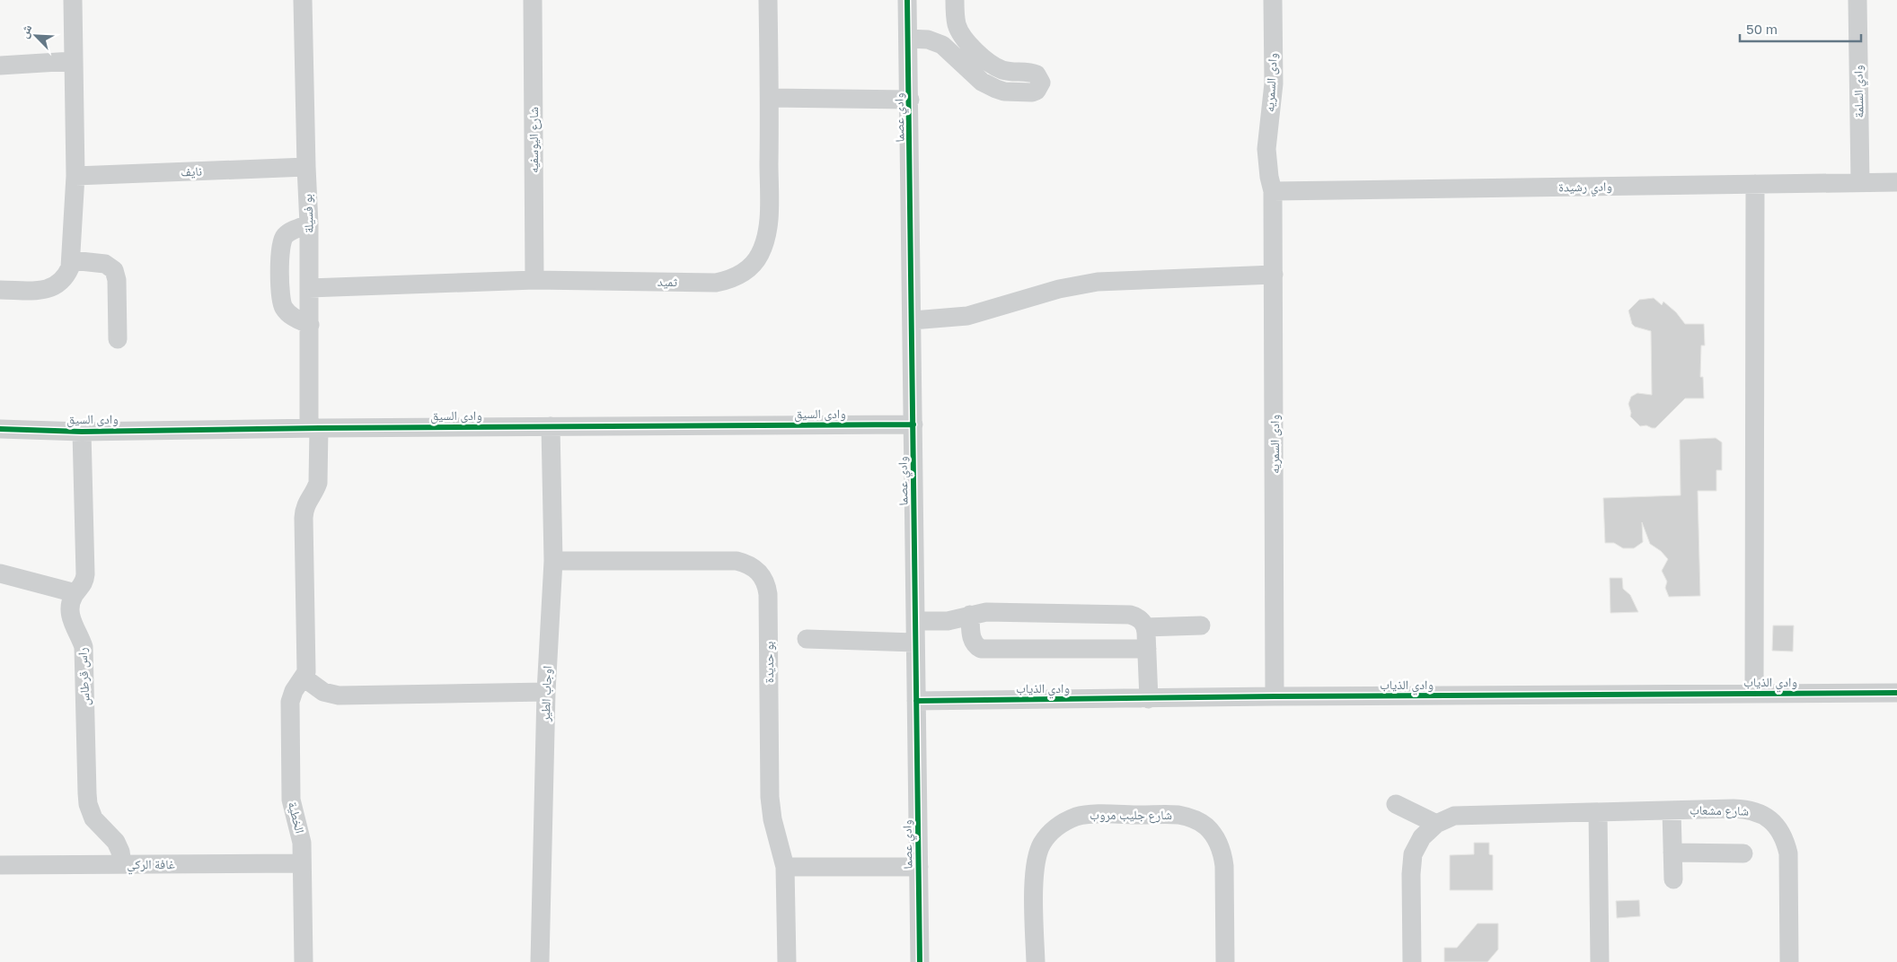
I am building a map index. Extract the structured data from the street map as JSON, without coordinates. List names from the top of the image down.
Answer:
{
  "streets": {
    "street": [
      "وادى السمريه",
      "وادي السلمة",
      "وادي عصما",
      "شارع اليوسفيه",
      "نايف",
      "وادي رشيدة",
      "بو فسيلة",
      "ثميد",
      "وادى السيق",
      "بو حديدة",
      "راس قرطاس",
      "وادي الذياب",
      "اوجاب الطير",
      "شارع مشعاب",
      "شارع جليب مروب",
      "الخطية",
      "غافة الركي"
    ]
  },
  "crossings": [
    ["وادى السمريه", "وادي رشيدة"],
    ["وادى السمريه", "وادي الذياب"],
    ["وادي السلمة", "وادي رشيدة"],
    ["وادي عصما", "وادى السيق"],
    ["وادي عصما", "وادي الذياب"],
    ["شارع اليوسفيه", "ثميد"],
    ["نايف", "بو فسيلة"],
    ["بو فسيلة", "ثميد"],
    ["بو فسيلة", "وادى السيق"],
    ["بو فسيلة", "الخطية"],
    ["وادى السيق", "راس قرطاس"],
    ["وادى السيق", "اوجاب الطير"],
    ["وادى السيق", "الخطية"],
    ["بو حديدة", "اوجاب الطير"],
    ["راس قرطاس", "غافة الركي"],
    ["الخطية", "غافة الركي"]
  ],
  "scale_bar": "50 m",
  "north": "top left"
}
